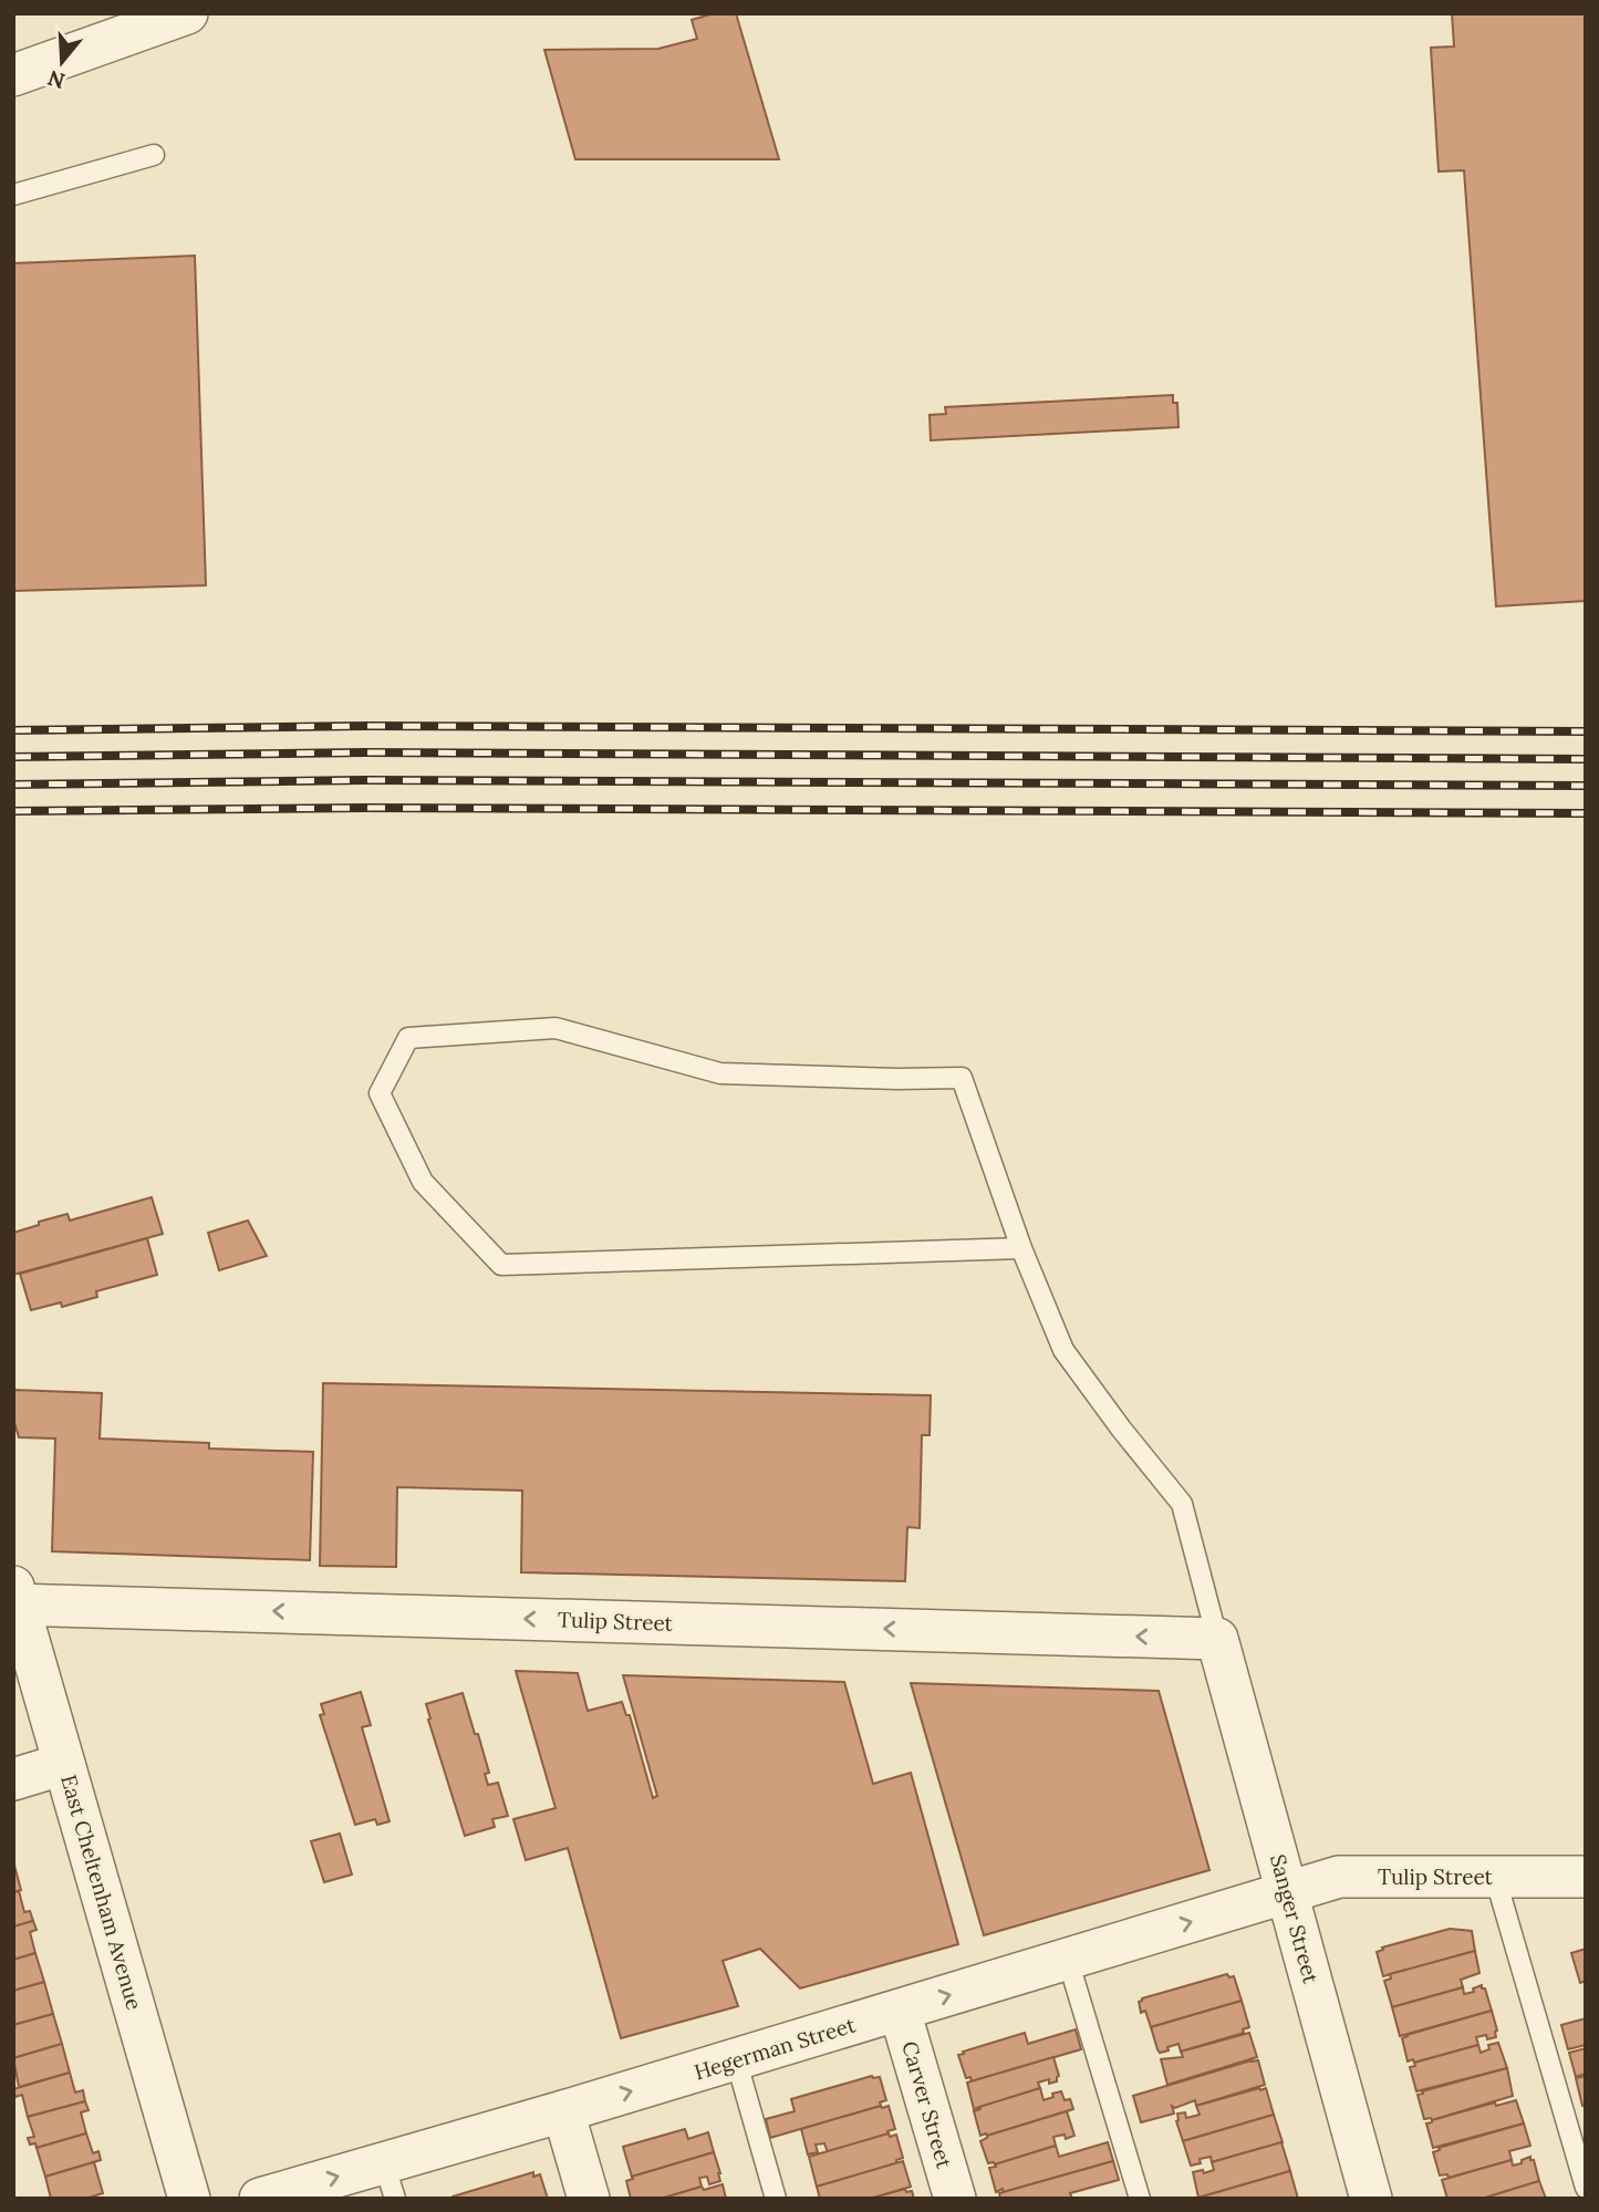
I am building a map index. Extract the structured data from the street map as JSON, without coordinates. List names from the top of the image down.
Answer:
{
  "streets": {
    "street": [
      "Tulip Street",
      "East Cheltenham Avenue",
      "Sanger Street",
      "Hegerman Street",
      "Carver Street"
    ]
  },
  "crossings": [
    ["Tulip Street", "East Cheltenham Avenue"],
    ["Tulip Street", "Sanger Street"],
    ["Tulip Street", "Hegerman Street"],
    ["Sanger Street", "Hegerman Street"],
    ["Hegerman Street", "Carver Street"]
  ],
  "one_way": ["Tulip Street", "Hegerman Street"],
  "north": "bottom"
}
